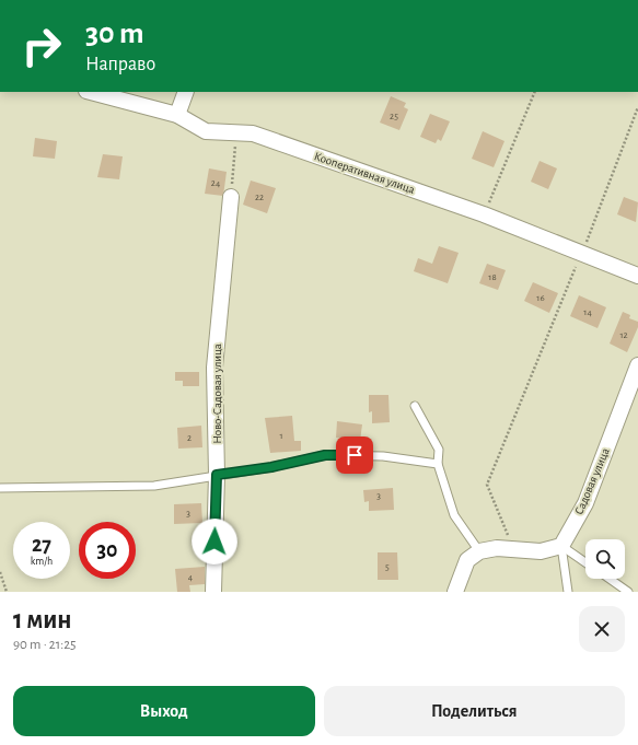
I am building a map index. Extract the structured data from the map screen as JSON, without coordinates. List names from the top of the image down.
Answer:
{
  "streets": {
    "street": ["Кооперативная улица", "Ново-Садовая улица", "Садовая улица"]
  },
  "house_numbers": [
    "25",
    "24",
    "22",
    "18",
    "16",
    "14",
    "12",
    "1",
    "2",
    "3",
    "3",
    "5",
    "4"
  ],
  "page": {
    "turn": ["30 m", "Направо"],
    "speed": "27 km/h",
    "limit": "30",
    "heading": ["1 мин", "90 m · 21:25"],
    "buttons": ["Выход", "Поделиться"]
  }
}
